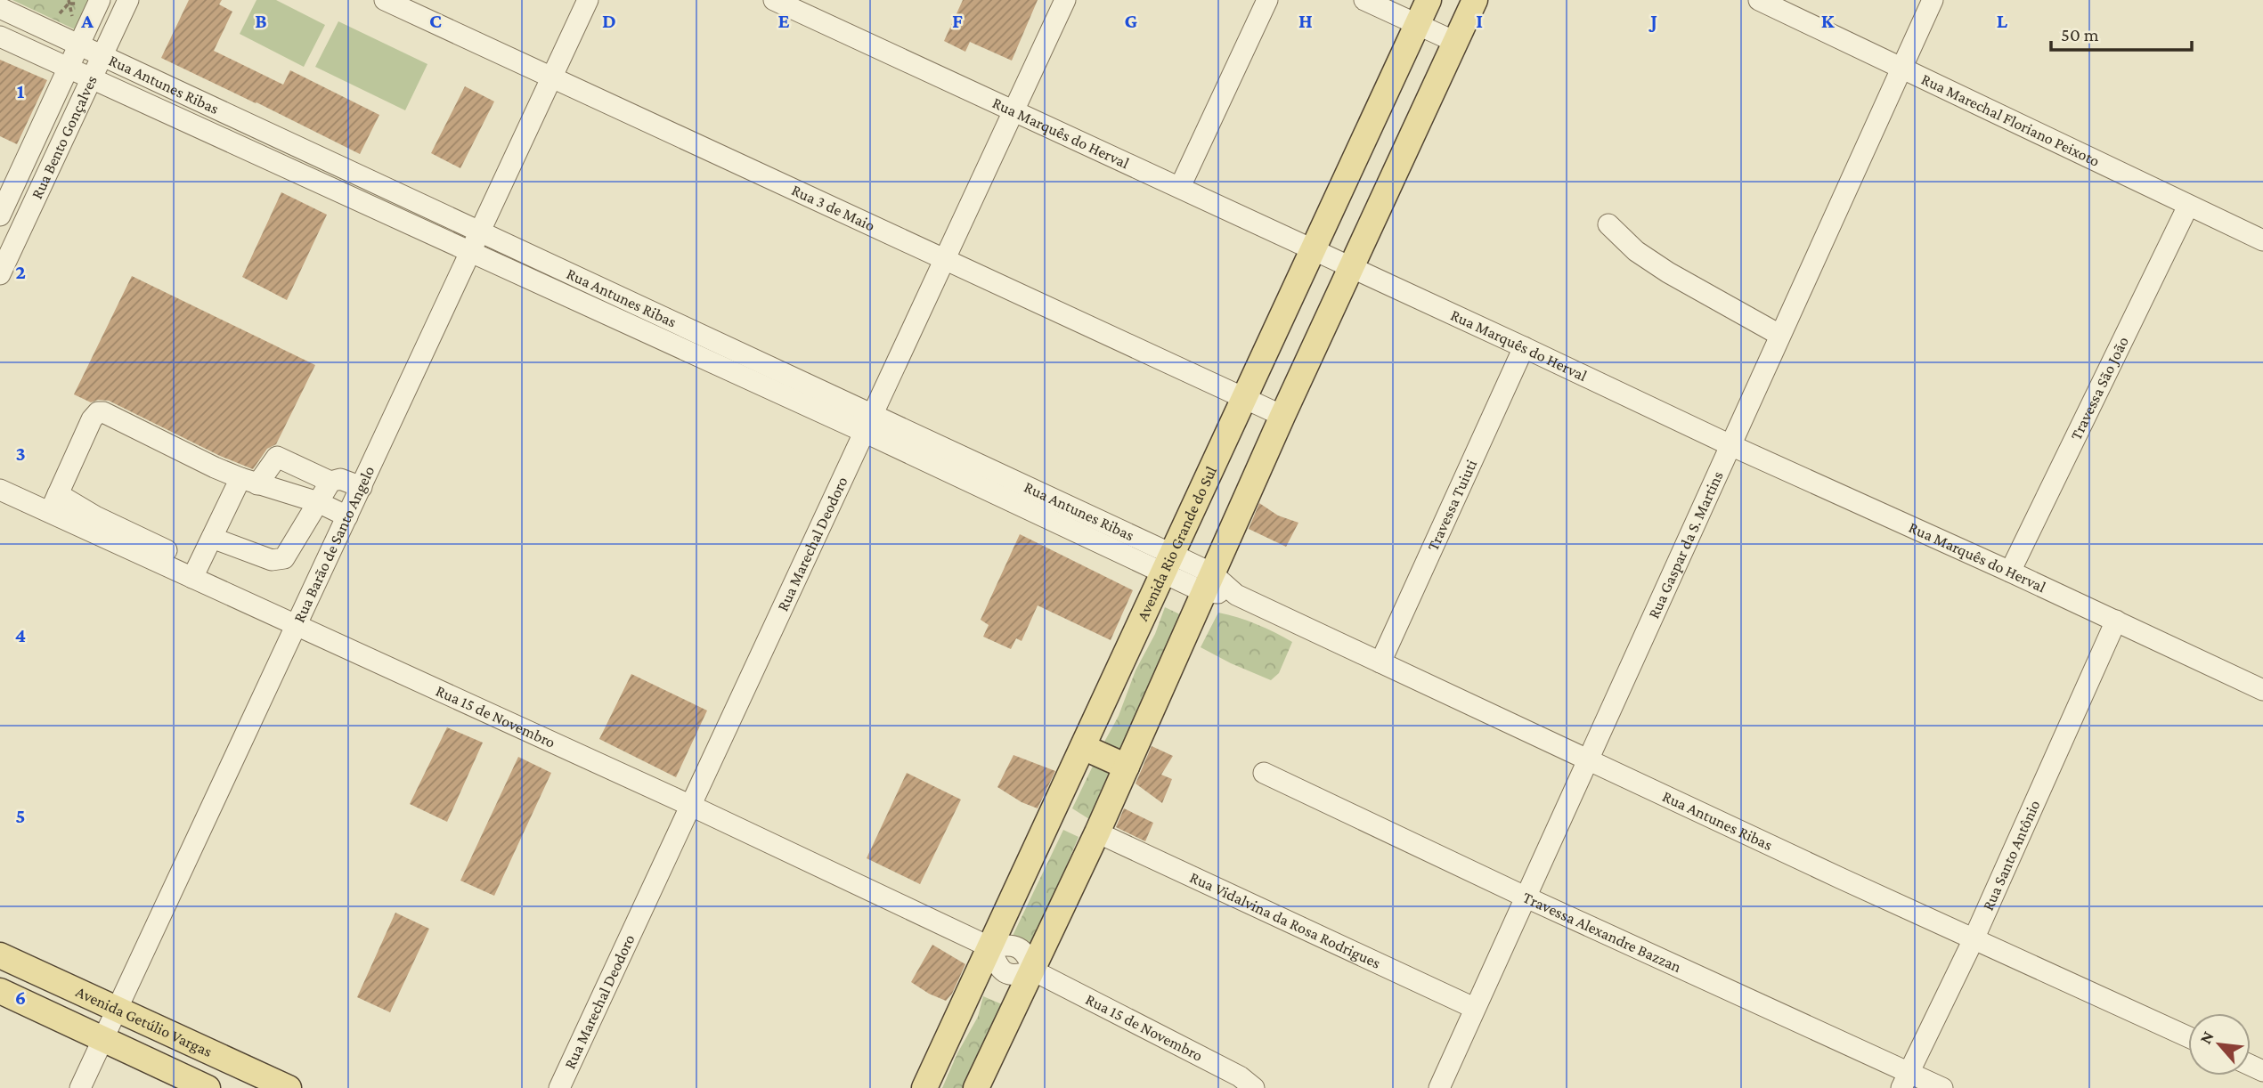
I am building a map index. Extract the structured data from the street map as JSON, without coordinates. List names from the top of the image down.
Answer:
{
  "streets": {
    "main road": ["Avenida Rio Grande do Sul", "Avenida Getúlio Vargas"],
    "street": [
      "Rua Antunes Ribas",
      "Rua Marechal Floriano Peixoto",
      "Rua Marquês do Herval",
      "Rua Bento Gonçalves",
      "Rua 3 de Maio",
      "Travessa São João",
      "Travessa Tuiuti",
      "Rua Barão de Santo Angelo",
      "Rua Marechal Deodoro",
      "Rua Gaspar da S. Martins",
      "Rua 15 de Novembro",
      "Rua Santo Antônio",
      "Rua Vidalvina da Rosa Rodrigues",
      "Travessa Alexandre Bazzan"
    ]
  },
  "crossings": [
    ["Rua Antunes Ribas", "Rua Bento Gonçalves"],
    ["Rua Antunes Ribas", "Travessa Tuiuti"],
    ["Rua Antunes Ribas", "Rua Barão de Santo Angelo"],
    ["Rua Antunes Ribas", "Rua Marechal Deodoro"],
    ["Rua Antunes Ribas", "Avenida Rio Grande do Sul"],
    ["Rua Antunes Ribas", "Rua Gaspar da S. Martins"],
    ["Rua Antunes Ribas", "Rua Santo Antônio"],
    ["Rua Marechal Floriano Peixoto", "Travessa São João"],
    ["Rua Marechal Floriano Peixoto", "Rua Gaspar da S. Martins"],
    ["Rua Marquês do Herval", "Travessa São João"],
    ["Rua Marquês do Herval", "Travessa Tuiuti"],
    ["Rua Marquês do Herval", "Rua Marechal Deodoro"],
    ["Rua Marquês do Herval", "Avenida Rio Grande do Sul"],
    ["Rua Marquês do Herval", "Rua Gaspar da S. Martins"],
    ["Rua Marquês do Herval", "Rua Santo Antônio"],
    ["Rua 3 de Maio", "Rua Barão de Santo Angelo"],
    ["Rua 3 de Maio", "Rua Marechal Deodoro"],
    ["Rua 3 de Maio", "Avenida Rio Grande do Sul"],
    ["Rua Barão de Santo Angelo", "Rua 15 de Novembro"],
    ["Rua Barão de Santo Angelo", "Avenida Getúlio Vargas"],
    ["Rua Marechal Deodoro", "Rua 15 de Novembro"],
    ["Avenida Rio Grande do Sul", "Rua 15 de Novembro"],
    ["Rua Gaspar da S. Martins", "Rua Vidalvina da Rosa Rodrigues"],
    ["Rua Gaspar da S. Martins", "Travessa Alexandre Bazzan"],
    ["Rua Santo Antônio", "Travessa Alexandre Bazzan"]
  ],
  "scale_bar": "50 m",
  "north": "top left",
  "grid": {
    "columns": [
      "A",
      "B",
      "C",
      "D",
      "E",
      "F",
      "G",
      "H",
      "I",
      "J",
      "K",
      "L"
    ],
    "rows": [
      "1",
      "2",
      "3",
      "4",
      "5",
      "6"
    ]
  }
}
